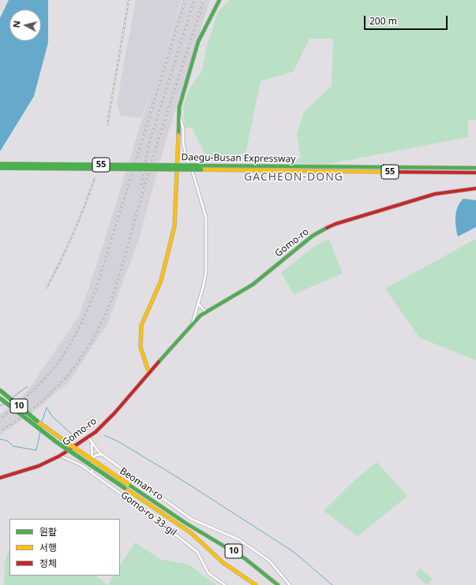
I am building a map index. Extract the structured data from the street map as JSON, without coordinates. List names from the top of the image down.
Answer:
{
  "streets": {
    "main road": [
      "Daegu-Busan Expressway",
      "55",
      "Gomo-ro",
      "10",
      "Beoman-ro"
    ],
    "street": ["Gomo-ro 33-gil"]
  },
  "crossings": [
    ["Gomo-ro", "Gomo-ro 33-gil"]
  ],
  "districts": ["GACHEON-DONG"],
  "legend": ["원활", "서행", "정체"],
  "scale_bar": "200 m",
  "north": "left"
}
